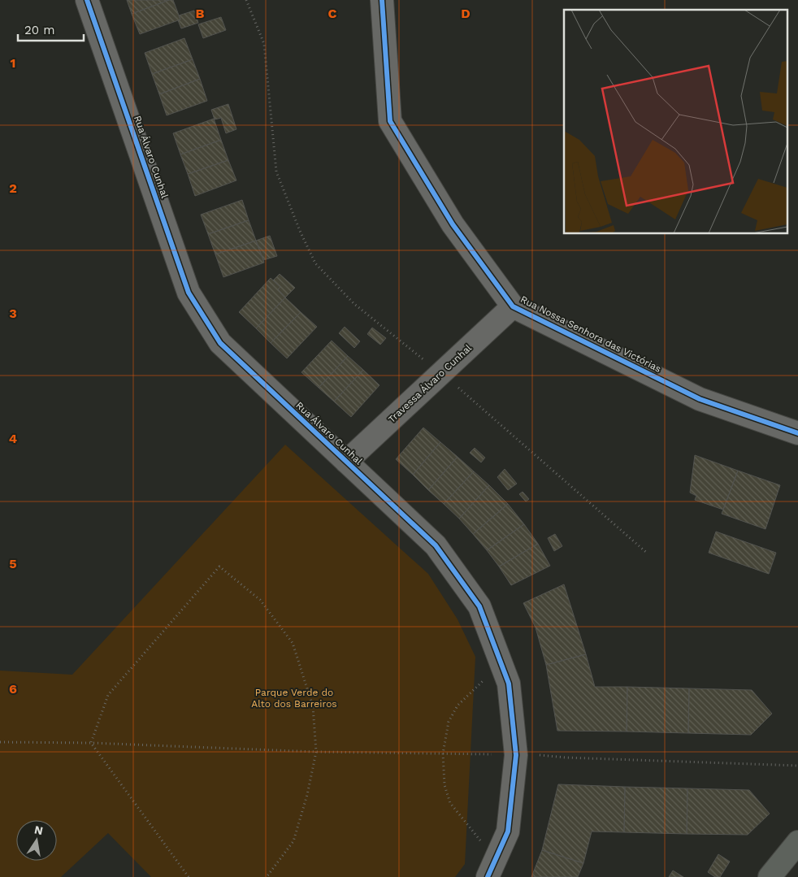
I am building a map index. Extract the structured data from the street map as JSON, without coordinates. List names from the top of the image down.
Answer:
{
  "streets": {
    "street": ["Rua Álvaro Cunhal", "Rua Nossa Senhora das Victórias", "Travessa Álvaro Cunhal"]
  },
  "crossings": [
    ["Rua Álvaro Cunhal", "Travessa Álvaro Cunhal"],
    ["Rua Nossa Senhora das Victórias", "Travessa Álvaro Cunhal"]
  ],
  "parks": ["Parque Verde do Alto dos Barreiros"],
  "scale_bar": "20 m",
  "north": "top",
  "grid": {
    "columns": ["B", "C", "D"],
    "rows": [
      "1",
      "2",
      "3",
      "4",
      "5",
      "6"
    ]
  }
}
